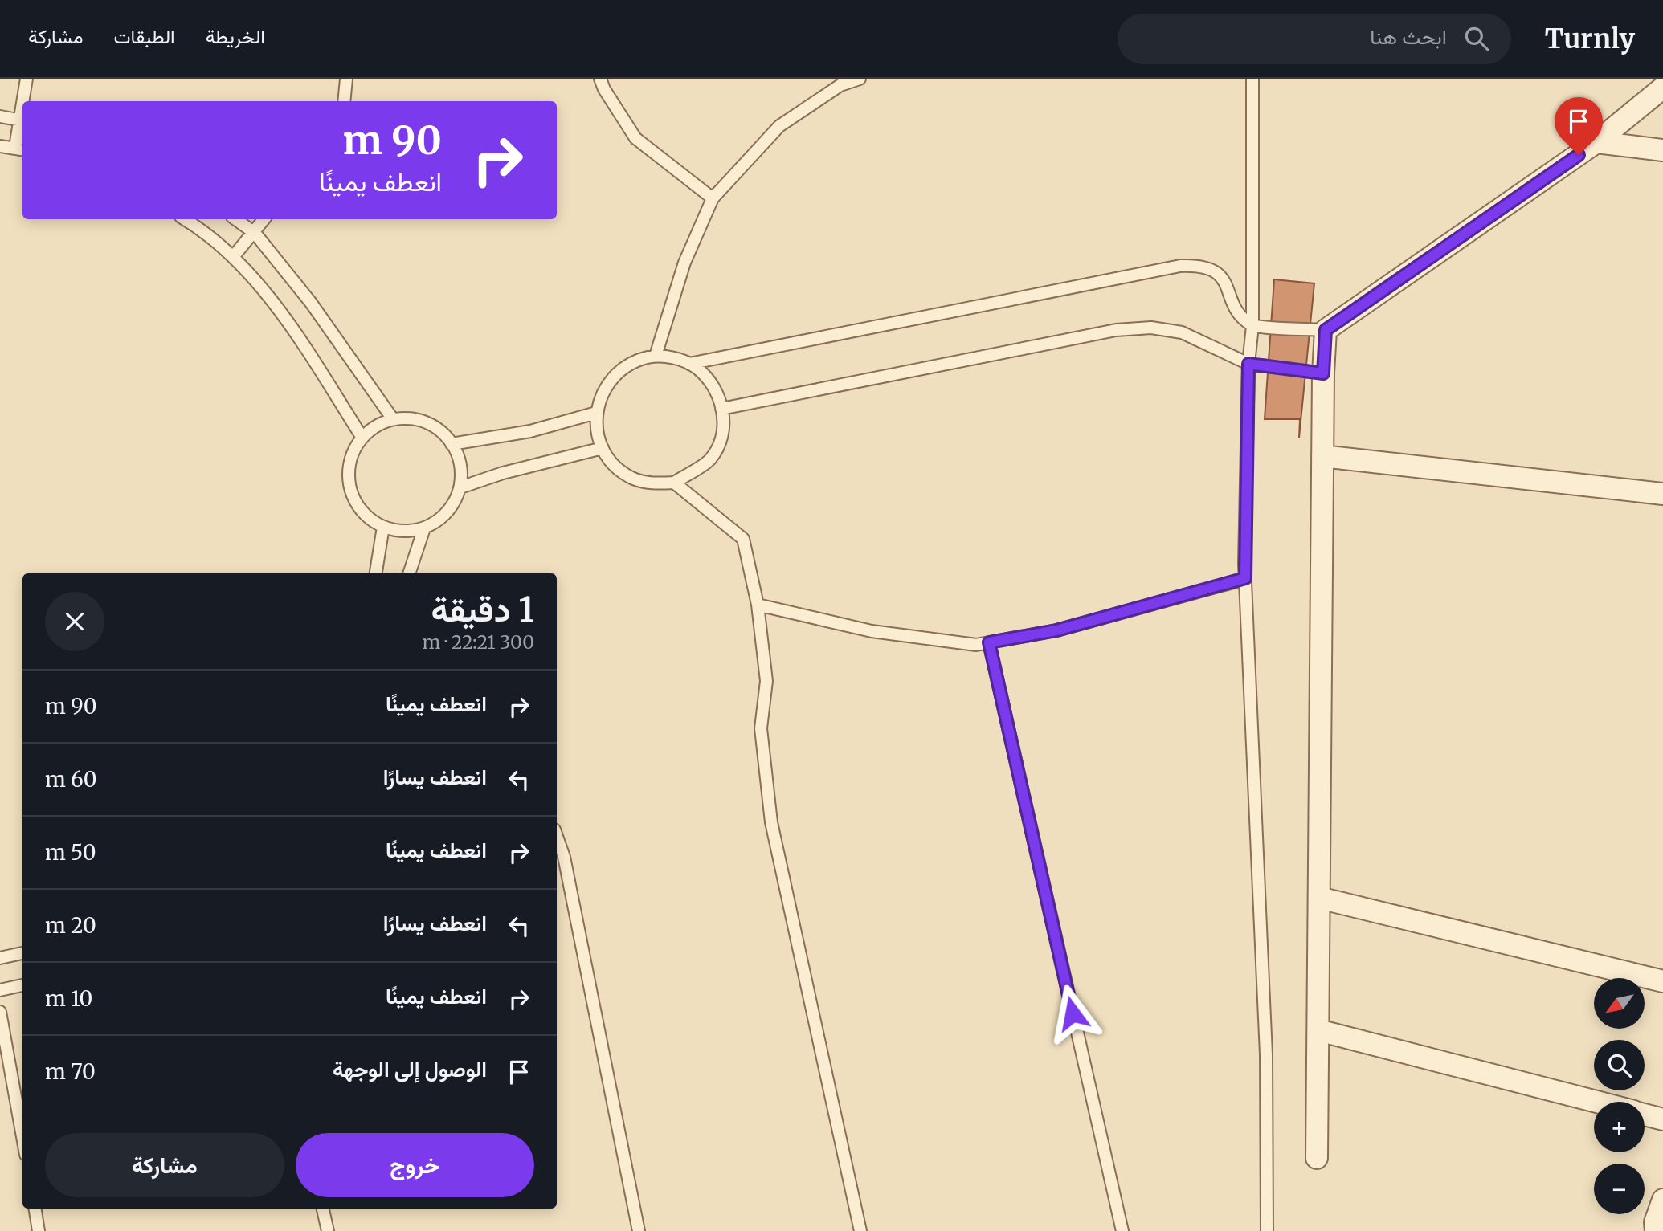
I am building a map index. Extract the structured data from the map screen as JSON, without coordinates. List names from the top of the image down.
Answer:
{
  "north": "bottom left",
  "page": {
    "header": "Turnly",
    "search": "ابحث هنا",
    "nav": ["الخريطة", "الطبقات", "مشاركة"],
    "turn": ["90 m", "انعطف يمينًا"],
    "heading": ["1 دقيقة", "300 m · 22:21"],
    "list": [
      {
        "name": "انعطف يمينًا",
        "value": "90 m"
      },
      {
        "name": "انعطف يسارًا",
        "value": "60 m"
      },
      {
        "name": "انعطف يمينًا",
        "value": "50 m"
      },
      {
        "name": "انعطف يسارًا",
        "value": "20 m"
      },
      {
        "name": "انعطف يمينًا",
        "value": "10 m"
      },
      {
        "name": "الوصول إلى الوجهة",
        "value": "70 m"
      }
    ],
    "map_buttons": ["+", "−"],
    "buttons": ["خروج", "مشاركة"]
  }
}
